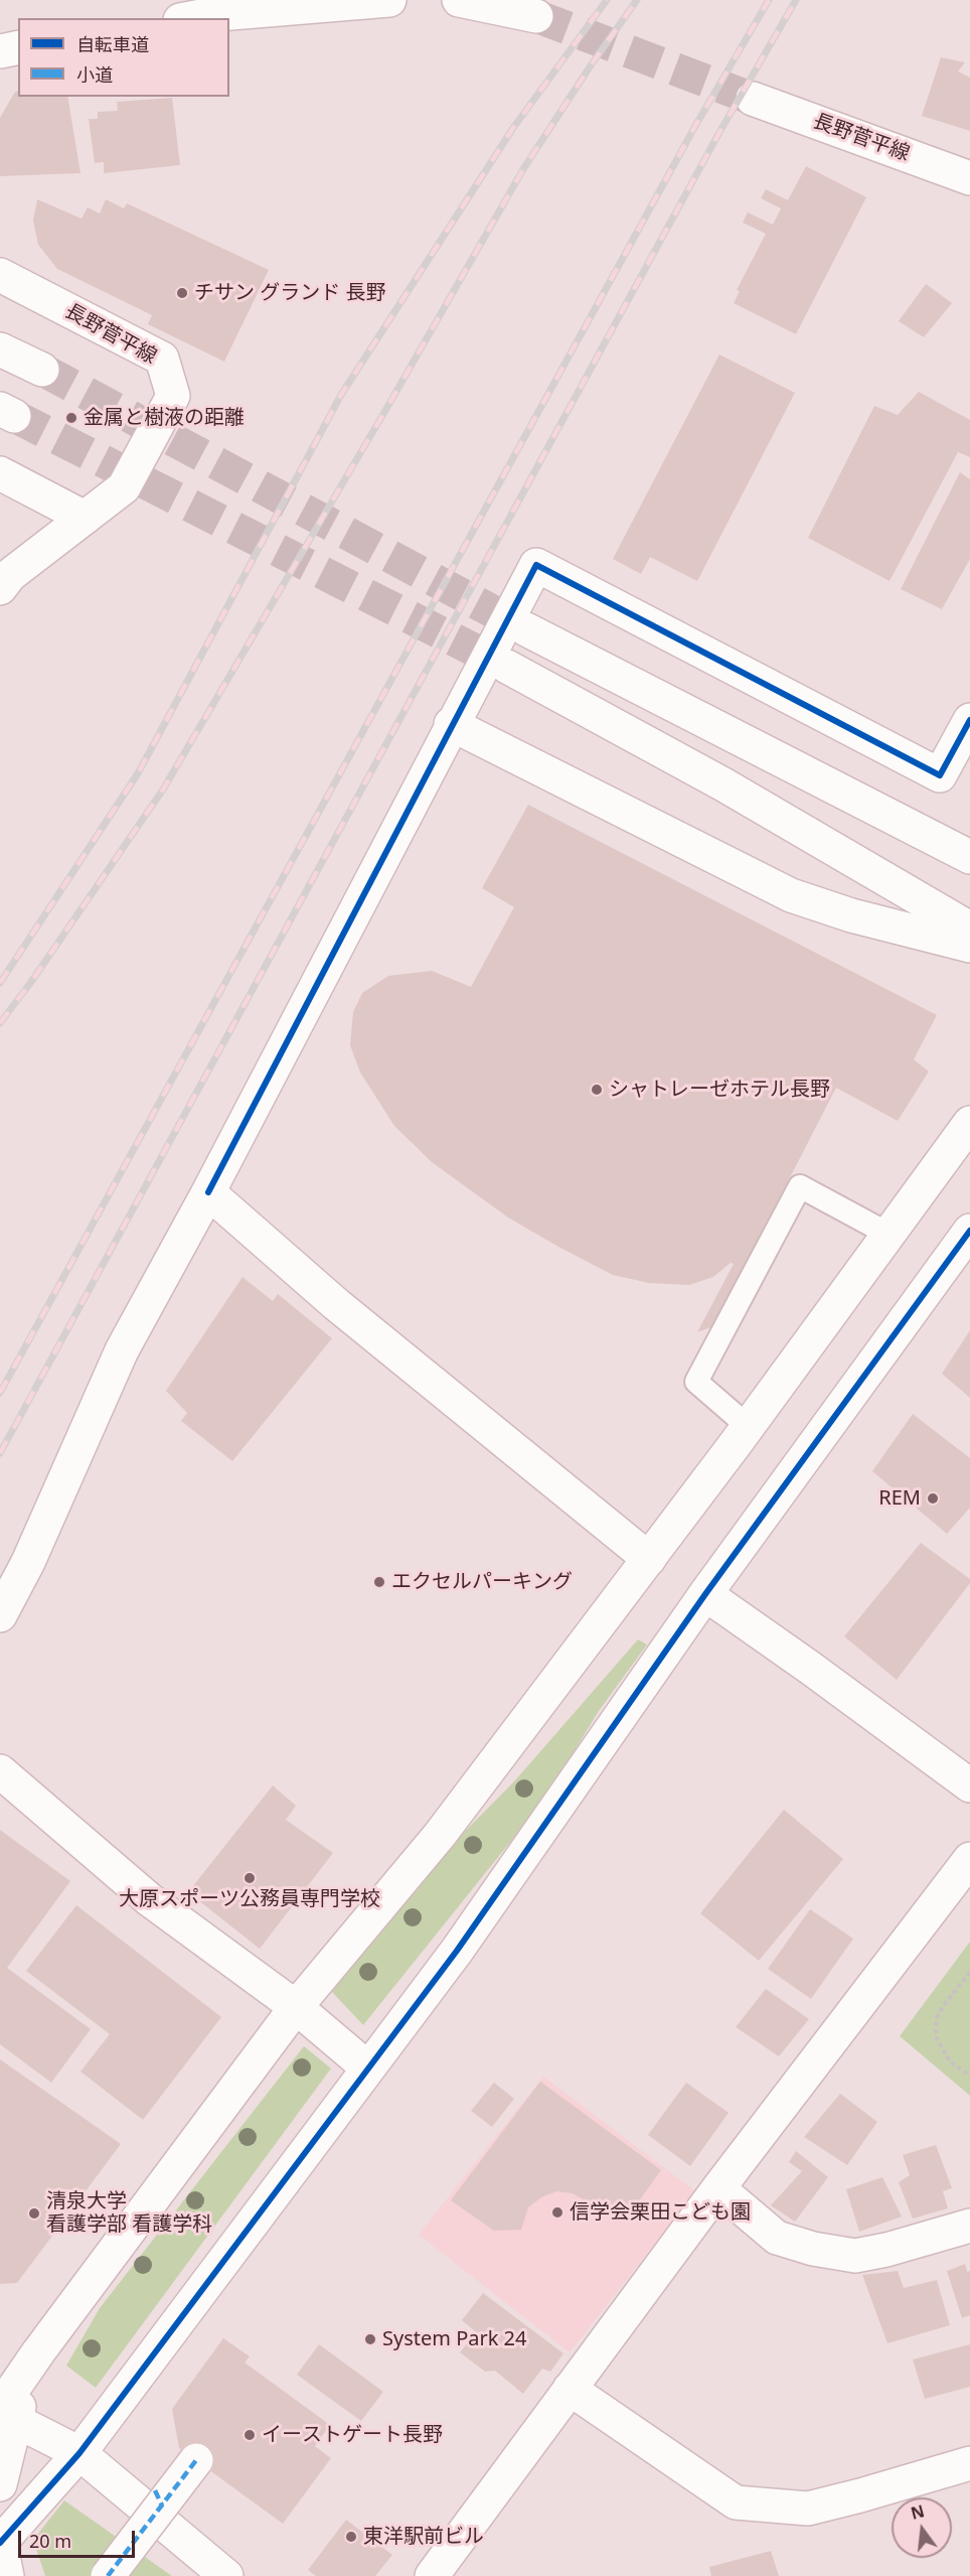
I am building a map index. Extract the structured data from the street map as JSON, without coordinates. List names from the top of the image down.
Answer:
{
  "streets": {
    "street": ["長野菅平線"]
  },
  "places": [
    "チサン グランド 長野",
    "金属と樹液の距離",
    "シャトレーゼホテル長野",
    "REM",
    "エクセルパーキング",
    "大原スポーツ公務員専門学校",
    "信学会栗田こども園",
    "清泉大学 看護学部 看護学科",
    "System Park 24",
    "イーストゲート長野",
    "東洋駅前ビル"
  ],
  "legend": ["自転車道", "小道"],
  "scale_bar": "20 m",
  "north": "top"
}
